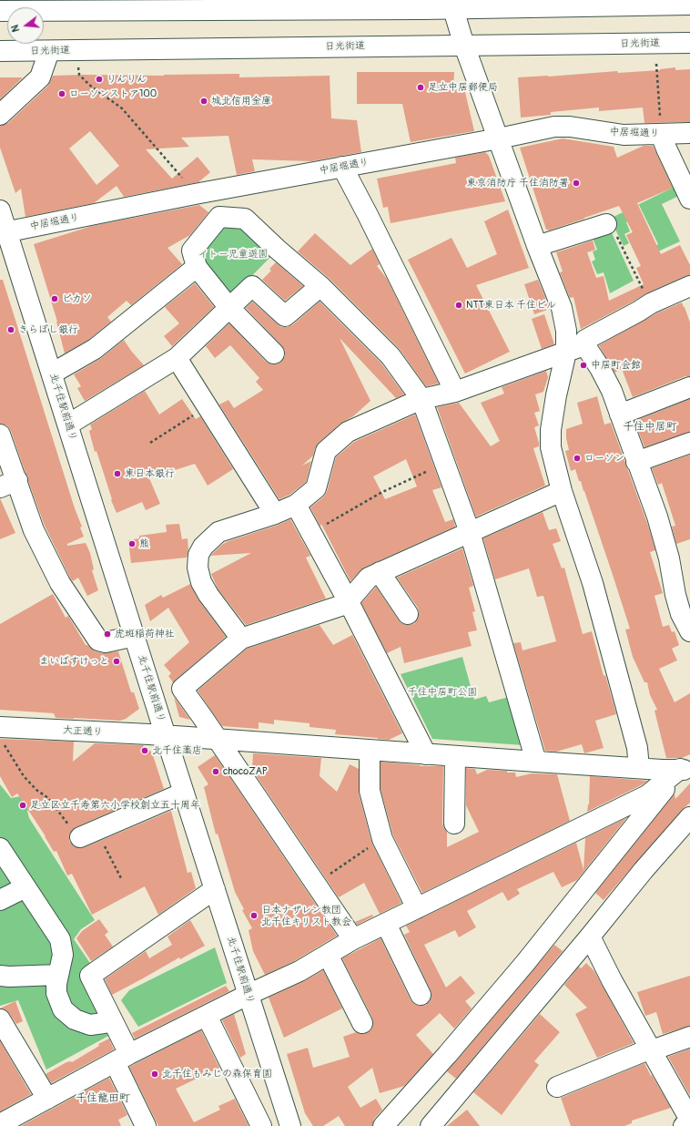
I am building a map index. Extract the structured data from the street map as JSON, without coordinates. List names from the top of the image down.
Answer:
{
  "streets": {
    "main road": [
      "日光街道",
      "中居堀通り",
      "北千住駅前通り",
      "大正通り"
    ]
  },
  "crossings": [
    ["中居堀通り", "北千住駅前通り"],
    ["北千住駅前通り", "大正通り"]
  ],
  "districts": ["千住中居町", "千住龍田町"],
  "parks": ["イトー児童遊園", "千住中居町公園"],
  "places": [
    "りんりん",
    "足立中居郵便局",
    "ローソンストア100",
    "城北信用金庫",
    "東京消防庁 千住消防署",
    "ピカソ",
    "NTT東日本 千住ビル",
    "きらぼし銀行",
    "中居町会館",
    "ローソン",
    "東日本銀行",
    "熊",
    "虎斑稲荷神社",
    "まいばすけっと",
    "北千住薬店",
    "chocoZAP",
    "足立区立千寿第六小学校創立五十周年",
    "日本ナザレン教団 北千住キリスト教会",
    "北千住もみじの森保育園"
  ],
  "north": "left"
}
